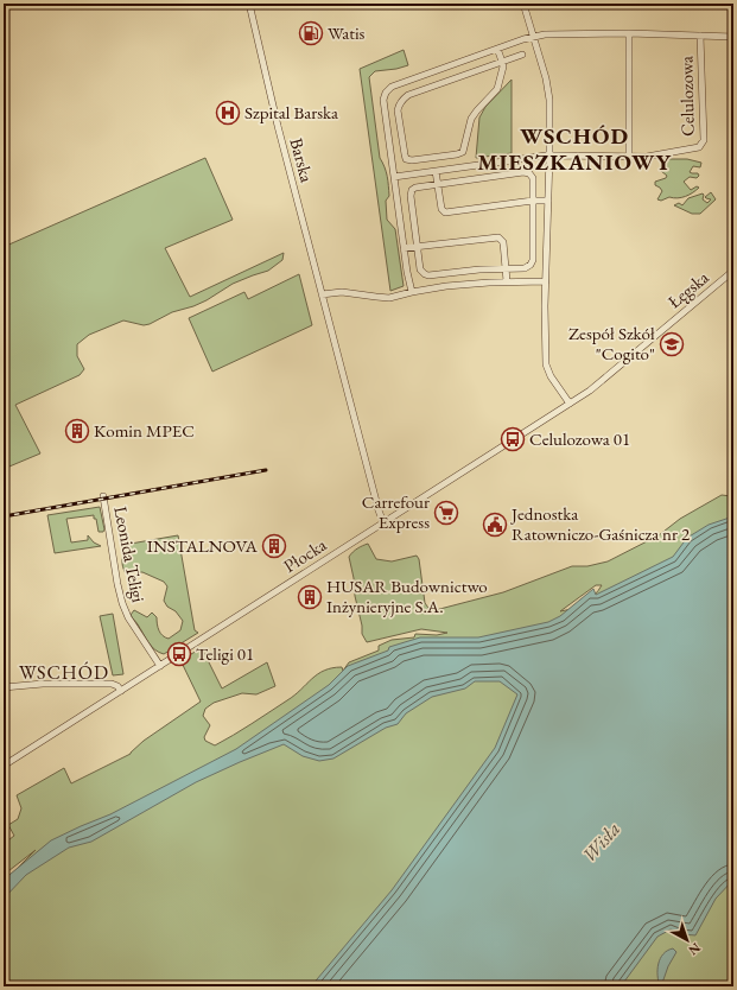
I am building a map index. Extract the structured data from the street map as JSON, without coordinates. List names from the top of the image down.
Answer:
{
  "streets": {
    "street": [
      "Celulozowa",
      "Barska",
      "Łęgska",
      "Leonida Teligi",
      "Płocka"
    ]
  },
  "crossings": [
    ["Barska", "Płocka"],
    ["Łęgska", "Płocka"],
    ["Leonida Teligi", "Płocka"]
  ],
  "districts": ["WSCHÓD MIESZKANIOWY", "WSCHÓD"],
  "water": ["Wisła"],
  "places": {
    "fuel station": ["Watis"],
    "hospital": ["Szpital Barska"],
    "school or university": ["Zespół Szkół \"Cogito\""],
    "building": ["Komin MPEC", "INSTALNOVA", "HUSAR Budownictwo Inżynieryjne S.A."],
    "bus stop": ["Celulozowa 01", "Teligi 01"],
    "supermarket": ["Carrefour Express"],
    "public building": ["Jednostka Ratowniczo-Gaśnicza nr 2"]
  },
  "north": "bottom right"
}
